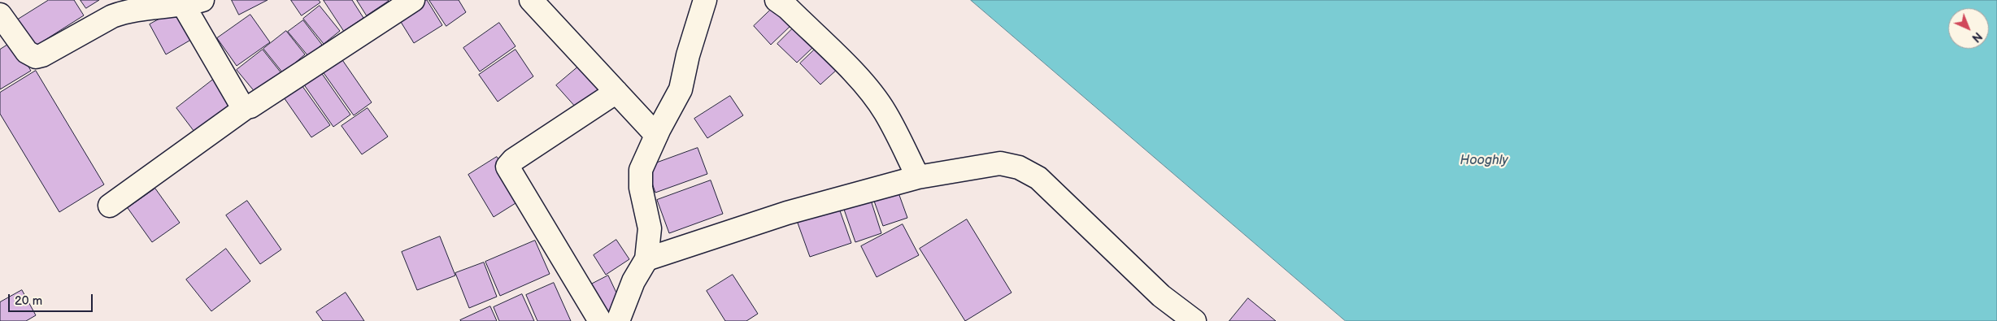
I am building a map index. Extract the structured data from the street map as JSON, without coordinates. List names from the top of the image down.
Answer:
{
  "water": ["Hooghly"],
  "scale_bar": "20 m",
  "north": "bottom right"
}
